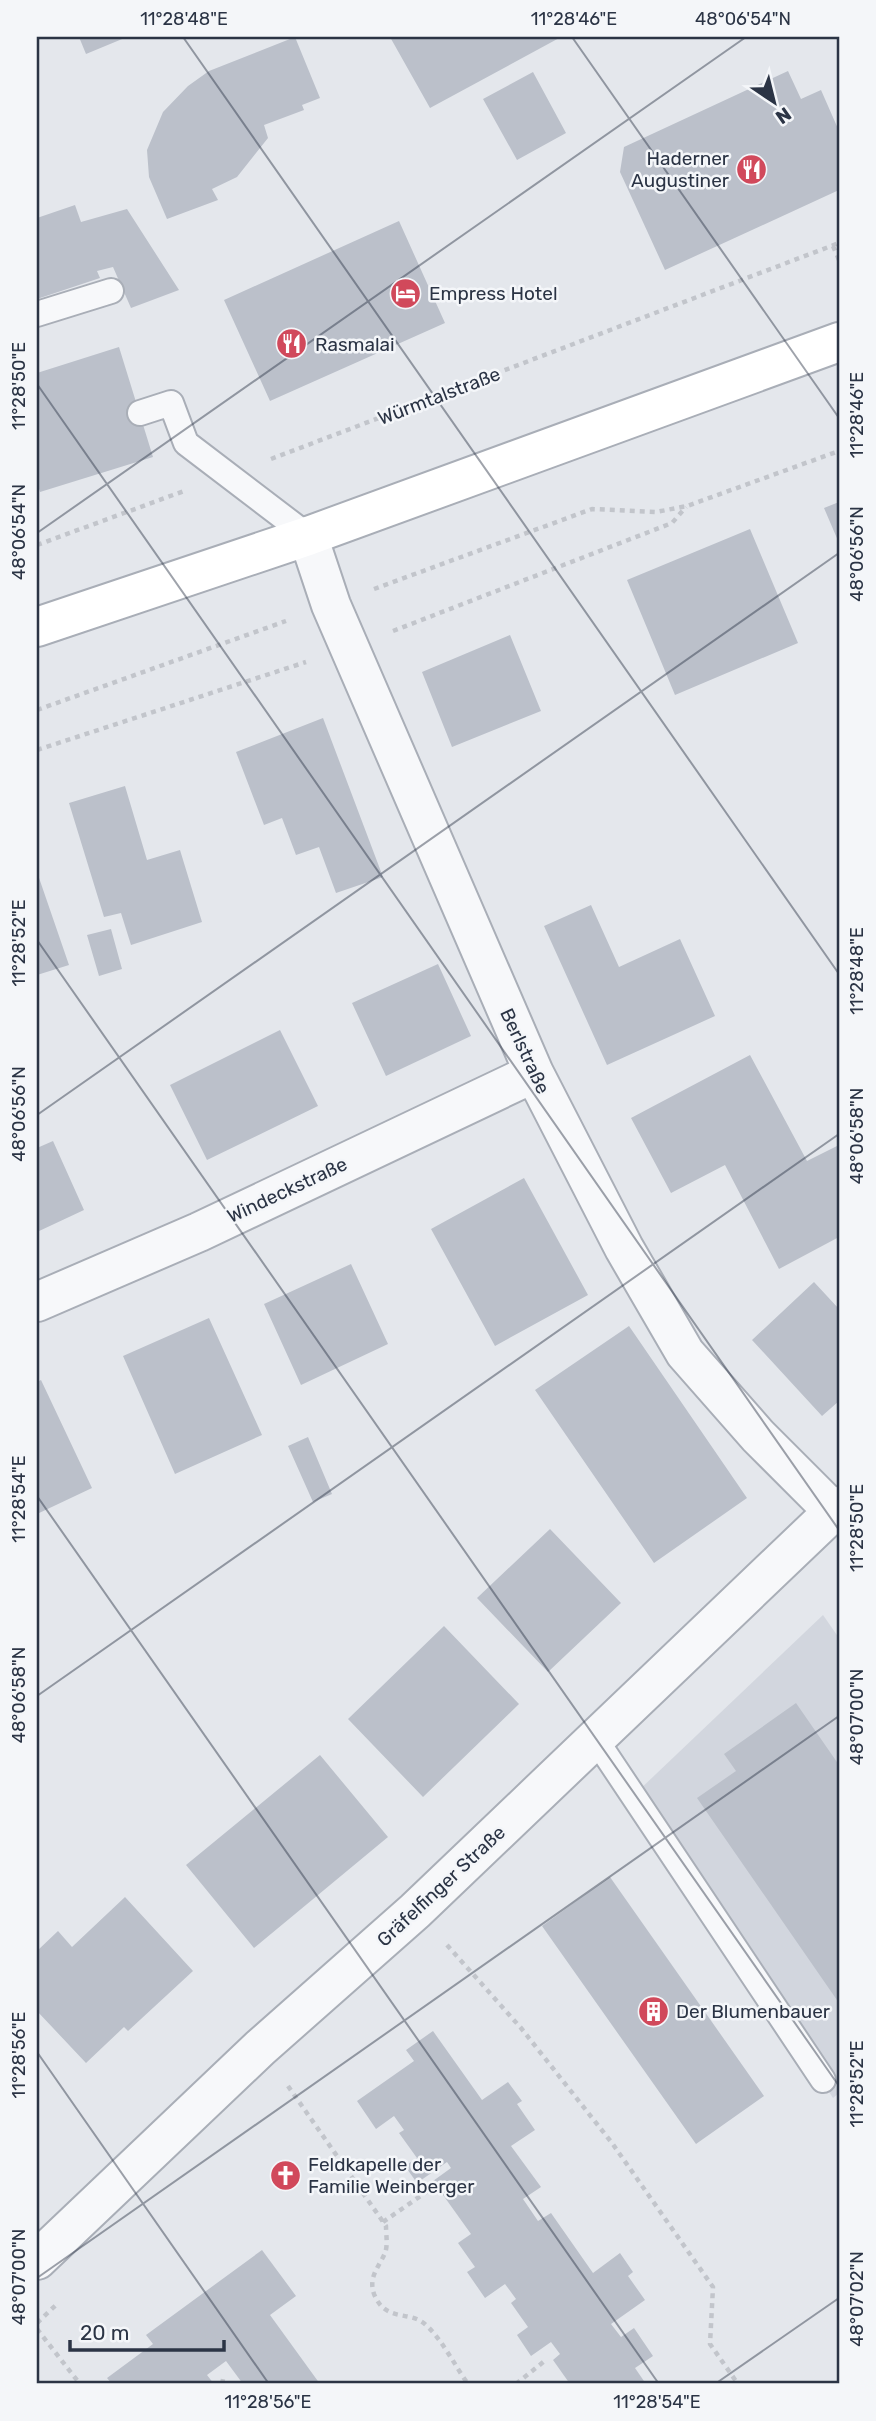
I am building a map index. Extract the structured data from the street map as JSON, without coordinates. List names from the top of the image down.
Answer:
{
  "streets": {
    "street": ["Berlstraße", "Windeckstraße", "Gräfelfinger Straße"],
    "path": ["Würmtalstraße"]
  },
  "crossings": [
    ["Berlstraße", "Windeckstraße"],
    ["Berlstraße", "Gräfelfinger Straße"]
  ],
  "places": {
    "restaurant": ["Haderner Augustiner", "Rasmalai"],
    "hotel": ["Empress Hotel"],
    "building": ["Der Blumenbauer"],
    "church": ["Feldkapelle der Familie Weinberger"]
  },
  "scale_bar": "20 m",
  "north": "bottom right",
  "coordinates": [
    "11°28'48\"E",
    "11°28'46\"E",
    "48°06'54\"N",
    "11°28'50\"E",
    "48°06'56\"N",
    "11°28'52\"E",
    "48°06'58\"N",
    "11°28'54\"E",
    "48°07'00\"N",
    "11°28'56\"E",
    "48°07'02\"N"
  ]
}
